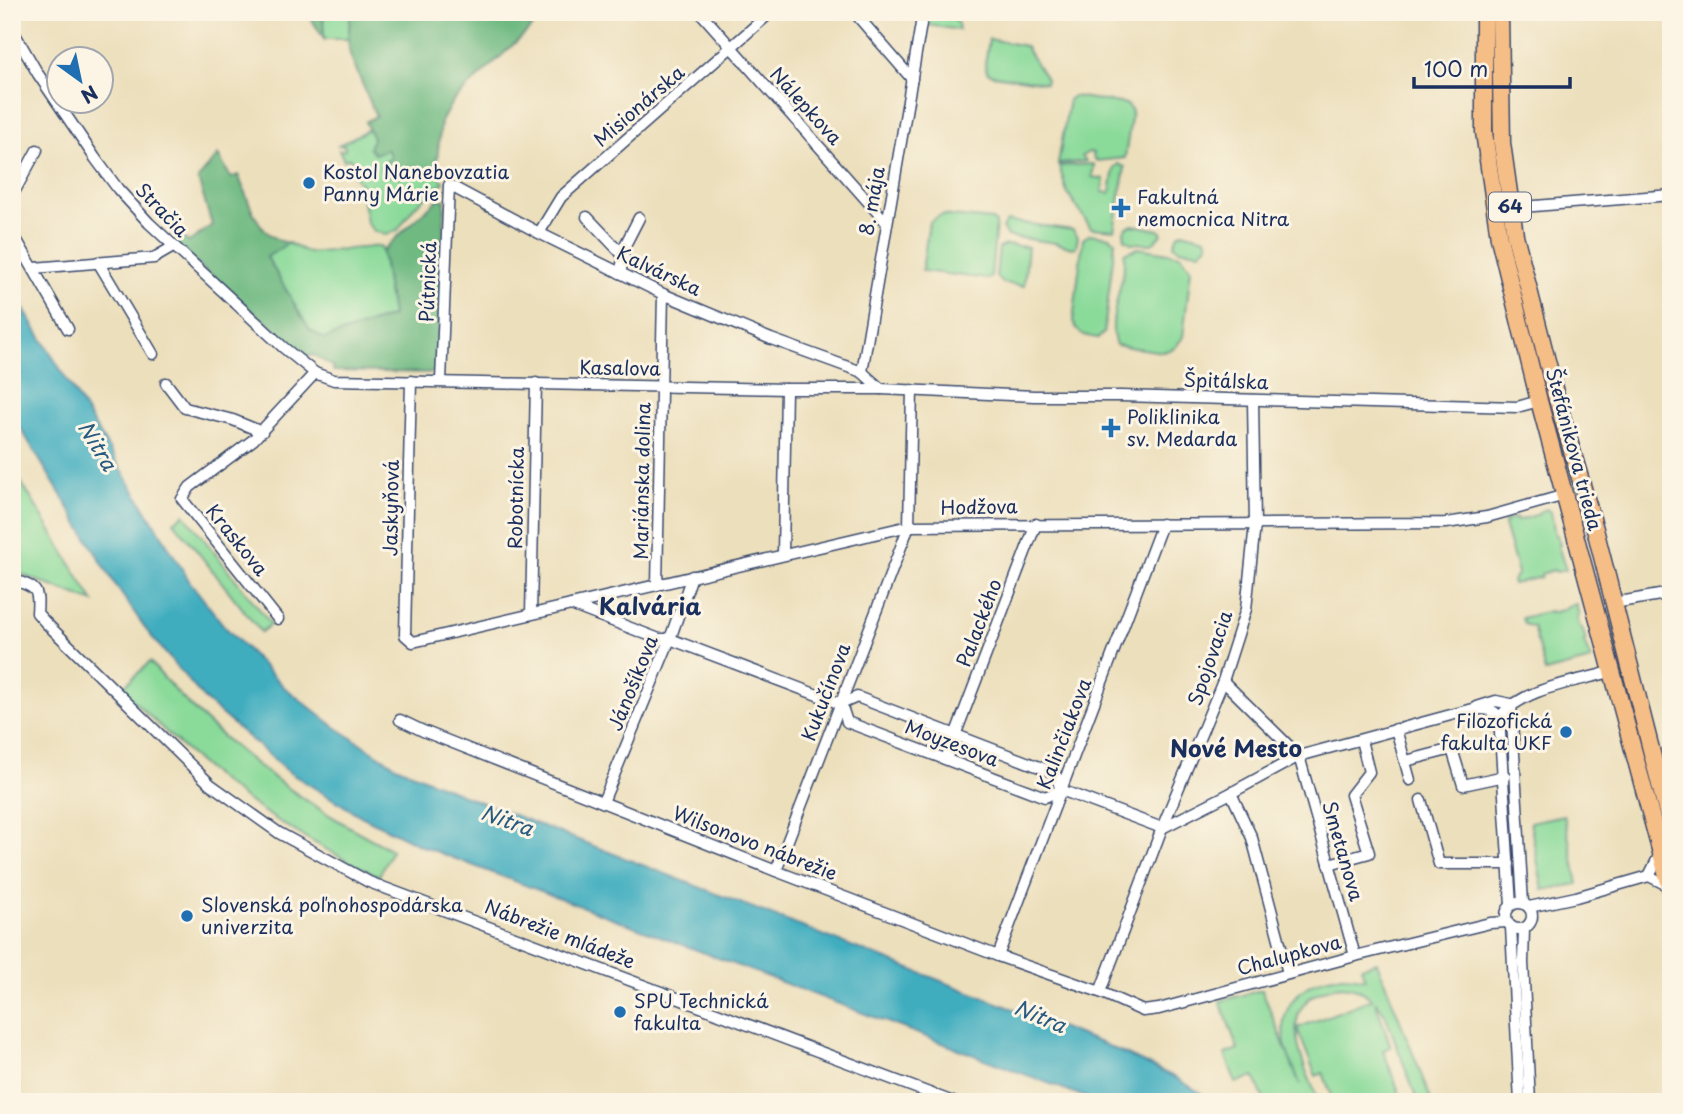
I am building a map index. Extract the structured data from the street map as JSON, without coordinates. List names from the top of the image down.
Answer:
{
  "streets": {
    "main road": ["64", "Štefánikova trieda"],
    "street": [
      "Misionárska",
      "Nálepkova",
      "8. mája",
      "Stračia",
      "Kalvárska",
      "Pútnická",
      "Kasalova",
      "Špitálska",
      "Mariánska dolina",
      "Robotnícka",
      "Hodžova",
      "Jaskyňová",
      "Kraskova",
      "Palackého",
      "Spojovacia",
      "Jánošíkova",
      "Kukučínova",
      "Kalinčiakova",
      "Moyzesova",
      "Wilsonovo nábrežie",
      "Smetanova",
      "Nábrežie mládeže",
      "Chalupkova"
    ]
  },
  "crossings": [
    ["Misionárska", "Nálepkova"],
    ["Misionárska", "Kalvárska"],
    ["Nálepkova", "8. mája"],
    ["8. mája", "Kalvárska"],
    ["Stračia", "Kasalova"],
    ["Stračia", "Kraskova"],
    ["Kalvárska", "Pútnická"],
    ["Kalvárska", "Mariánska dolina"],
    ["Pútnická", "Kasalova"],
    ["Kasalova", "Špitálska"],
    ["Kasalova", "Mariánska dolina"],
    ["Kasalova", "Robotnícka"],
    ["Kasalova", "Jaskyňová"],
    ["Kasalova", "Kukučínova"],
    ["Špitálska", "Štefánikova trieda"],
    ["Špitálska", "Spojovacia"],
    ["Špitálska", "Kukučínova"],
    ["Štefánikova trieda", "Hodžova"],
    ["Mariánska dolina", "Hodžova"],
    ["Robotnícka", "Hodžova"],
    ["Hodžova", "Jaskyňová"],
    ["Hodžova", "Palackého"],
    ["Hodžova", "Spojovacia"],
    ["Hodžova", "Jánošíkova"],
    ["Hodžova", "Kukučínova"],
    ["Hodžova", "Kalinčiakova"],
    ["Hodžova", "Moyzesova"],
    ["Palackého", "Moyzesova"],
    ["Spojovacia", "Moyzesova"],
    ["Spojovacia", "Wilsonovo nábrežie"],
    ["Spojovacia", "Chalupkova"],
    ["Jánošíkova", "Moyzesova"],
    ["Jánošíkova", "Wilsonovo nábrežie"],
    ["Kukučínova", "Moyzesova"],
    ["Kukučínova", "Wilsonovo nábrežie"],
    ["Kalinčiakova", "Moyzesova"],
    ["Kalinčiakova", "Wilsonovo nábrežie"],
    ["Wilsonovo nábrežie", "Chalupkova"],
    ["Smetanova", "Chalupkova"]
  ],
  "districts": ["Kalvária", "Nové Mesto"],
  "water": ["Nitra"],
  "places": {
    "other": [
      "Kostol Nanebovzatia Panny Márie",
      "Filozofická fakulta UKF",
      "Slovenská poľnohospodárska univerzita",
      "SPU Technická fakulta"
    ],
    "health": ["Fakultná nemocnica Nitra", "Poliklinika sv. Medarda"]
  },
  "scale_bar": "100 m",
  "north": "bottom right"
}
